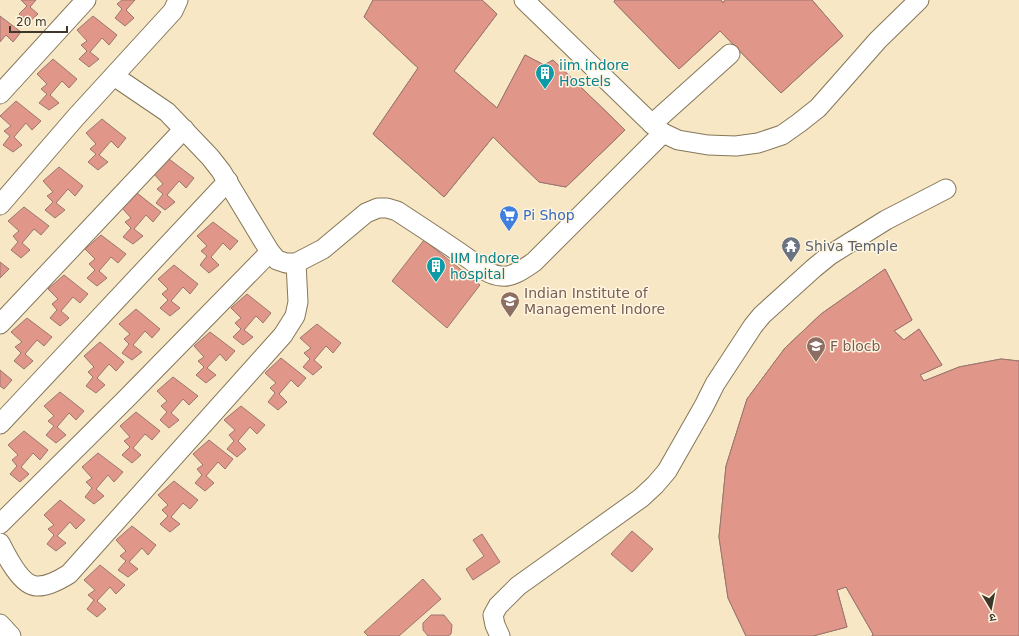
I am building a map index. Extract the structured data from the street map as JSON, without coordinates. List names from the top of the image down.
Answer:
{
  "places": {
    "building": ["iim indore Hostels", "IIM Indore hospital"],
    "supermarket": ["Pi Shop"],
    "temple": ["Shiva Temple"],
    "school or university": ["Indian Institute of Management Indore", "F blocb"]
  },
  "scale_bar": "20 m",
  "north": "bottom"
}
